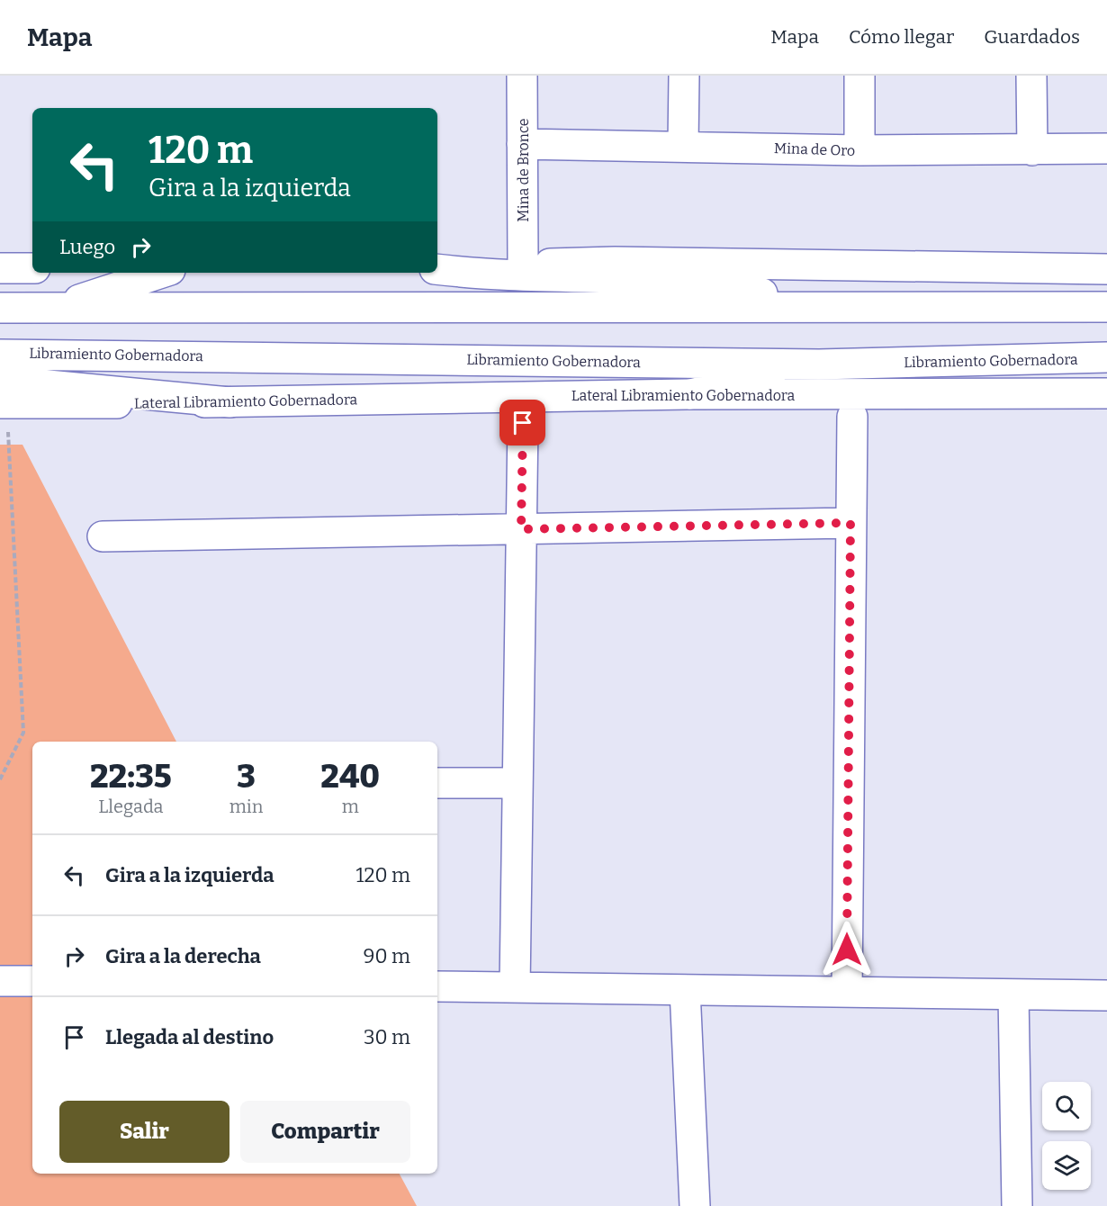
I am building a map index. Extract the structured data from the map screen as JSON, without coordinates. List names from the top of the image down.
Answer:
{
  "streets": {
    "main road": [
      "Mina de Oro",
      "Mina de Bronce",
      "Libramiento Gobernadora",
      "Lateral Libramiento Gobernadora"
    ]
  },
  "crossings": [
    ["Mina de Oro", "Mina de Bronce"]
  ],
  "page": {
    "header": "Mapa",
    "nav": ["Mapa", "Cómo llegar", "Guardados"],
    "turn": ["120 m", "Gira a la izquierda"],
    "then": "Luego",
    "eta": [
      "22:35",
      "Llegada",
      "3",
      "min",
      "240",
      "m"
    ],
    "list": [
      {
        "name": "Gira a la izquierda",
        "value": "120 m"
      },
      {
        "name": "Gira a la derecha",
        "value": "90 m"
      },
      {
        "name": "Llegada al destino",
        "value": "30 m"
      }
    ],
    "buttons": ["Salir", "Compartir"]
  }
}
